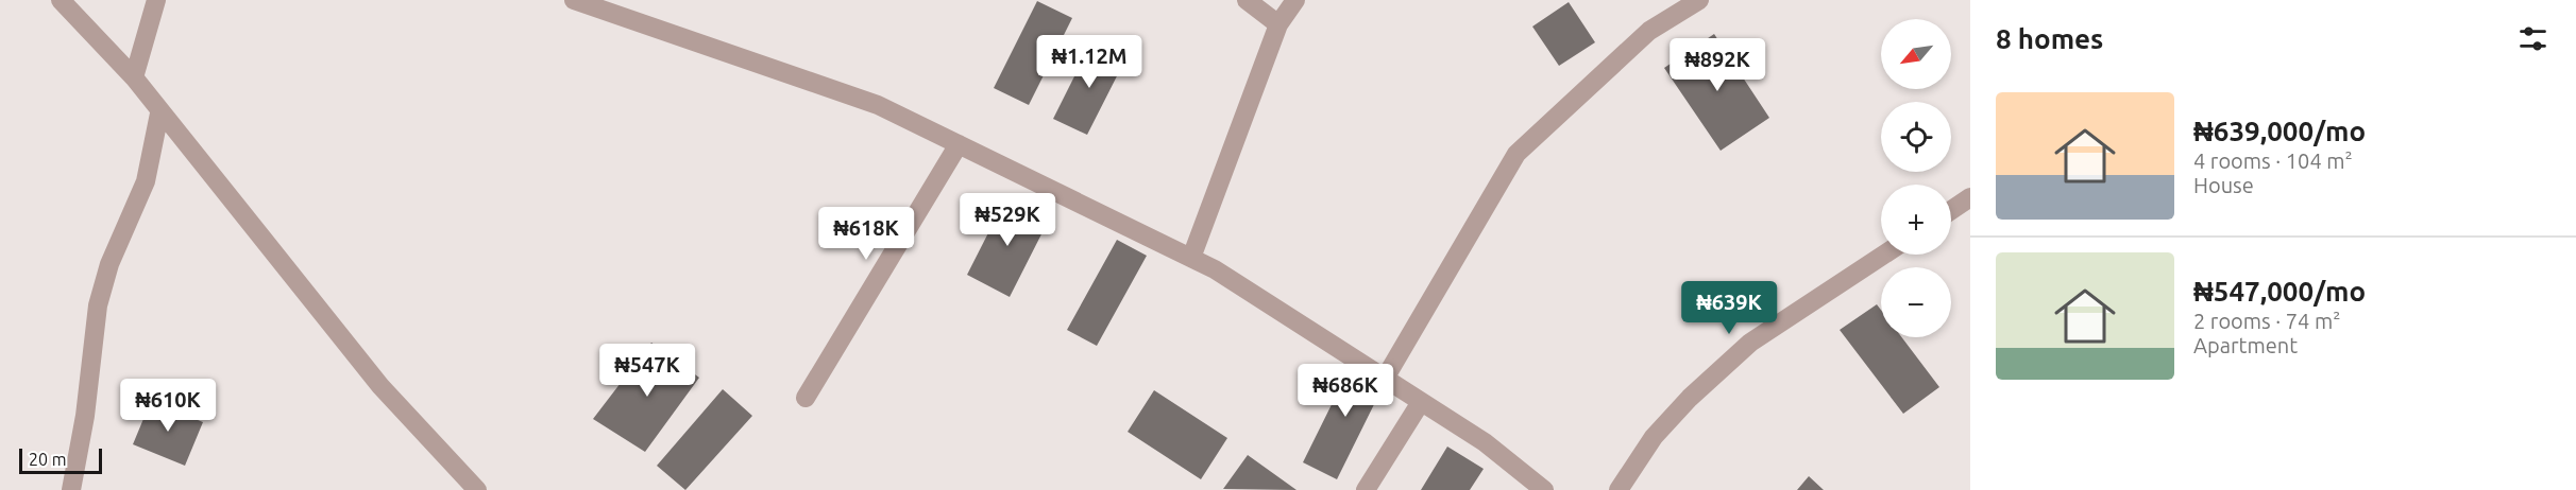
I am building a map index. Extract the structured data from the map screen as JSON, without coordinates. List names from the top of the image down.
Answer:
{
  "scale_bar": "20 m",
  "north": "bottom left",
  "page": {
    "heading": "8 homes",
    "map_buttons": ["+", "−"],
    "price": [
      "₦1.12M",
      "₦892K",
      "₦529K",
      "₦618K",
      "₦639K",
      "₦547K",
      "₦686K",
      "₦610K"
    ],
    "list": [
      {
        "name": "₦639,000/mo",
        "note": "4 rooms · 104 m² · House"
      },
      {
        "name": "₦547,000/mo",
        "note": "2 rooms · 74 m² · Apartment"
      }
    ],
    "scale": "20 m"
  }
}
